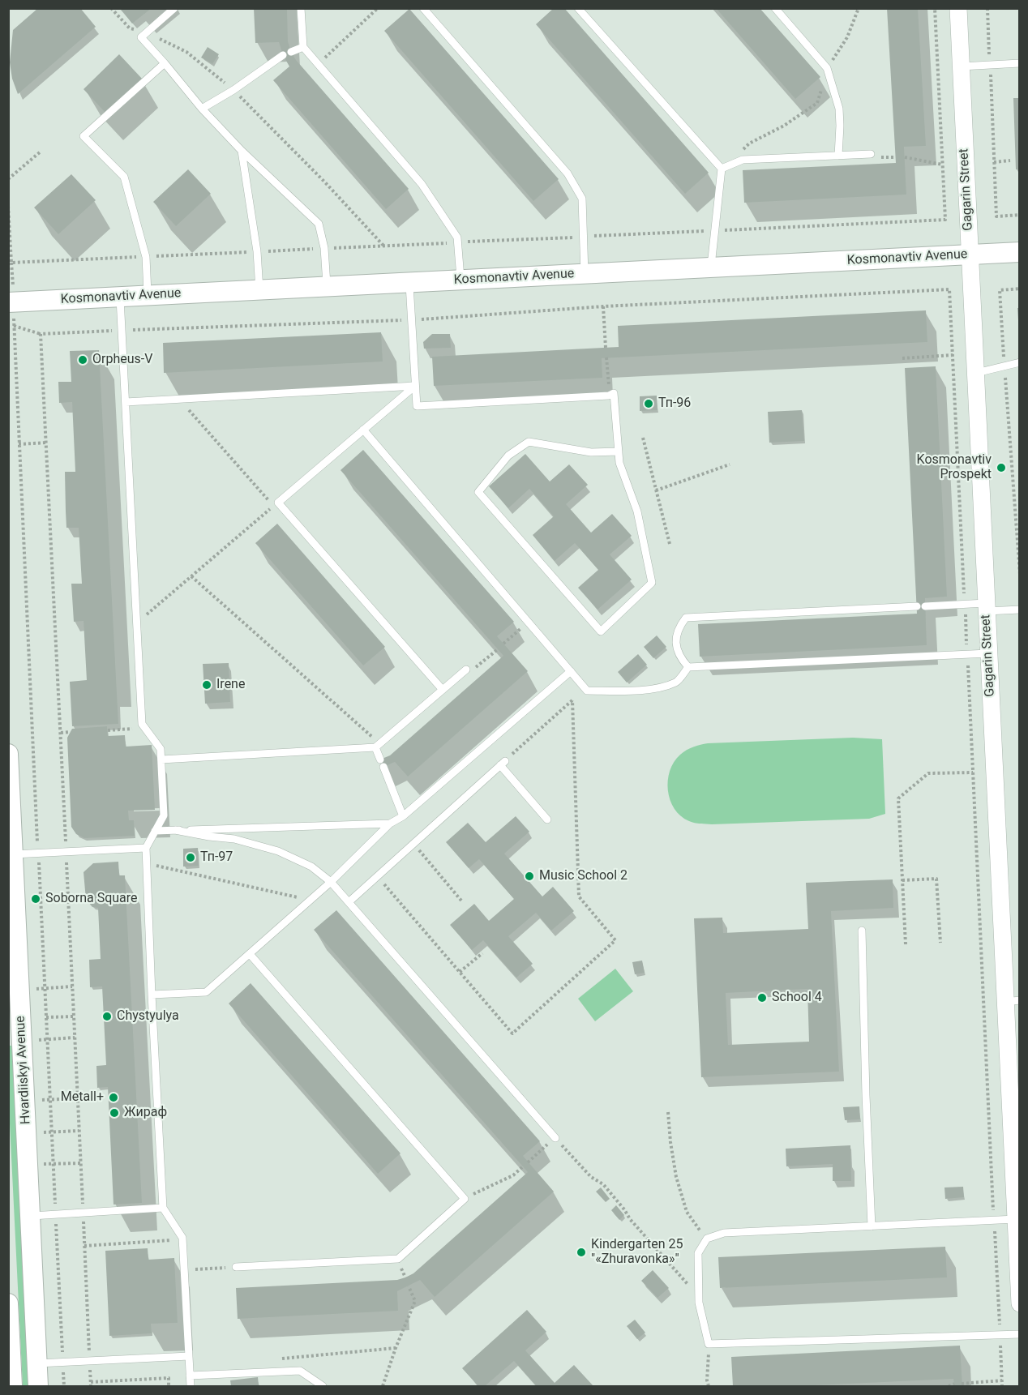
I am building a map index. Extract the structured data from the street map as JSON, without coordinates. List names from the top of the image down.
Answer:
{
  "streets": {
    "main road": ["Kosmonavtiv Avenue", "Hvardiiskyi Avenue"],
    "street": ["Gagarin Street"]
  },
  "crossings": [
    ["Gagarin Street", "Kosmonavtiv Avenue"]
  ],
  "places": [
    "Orpheus-V",
    "Тп-96",
    "Kosmonavtiv Prospekt",
    "Irene",
    "Тп-97",
    "Music School 2",
    "Soborna Square",
    "School 4",
    "Chystyulya",
    "Metall+",
    "Жираф",
    "Kindergarten 25 \"«Zhuravonka»\""
  ]
}
